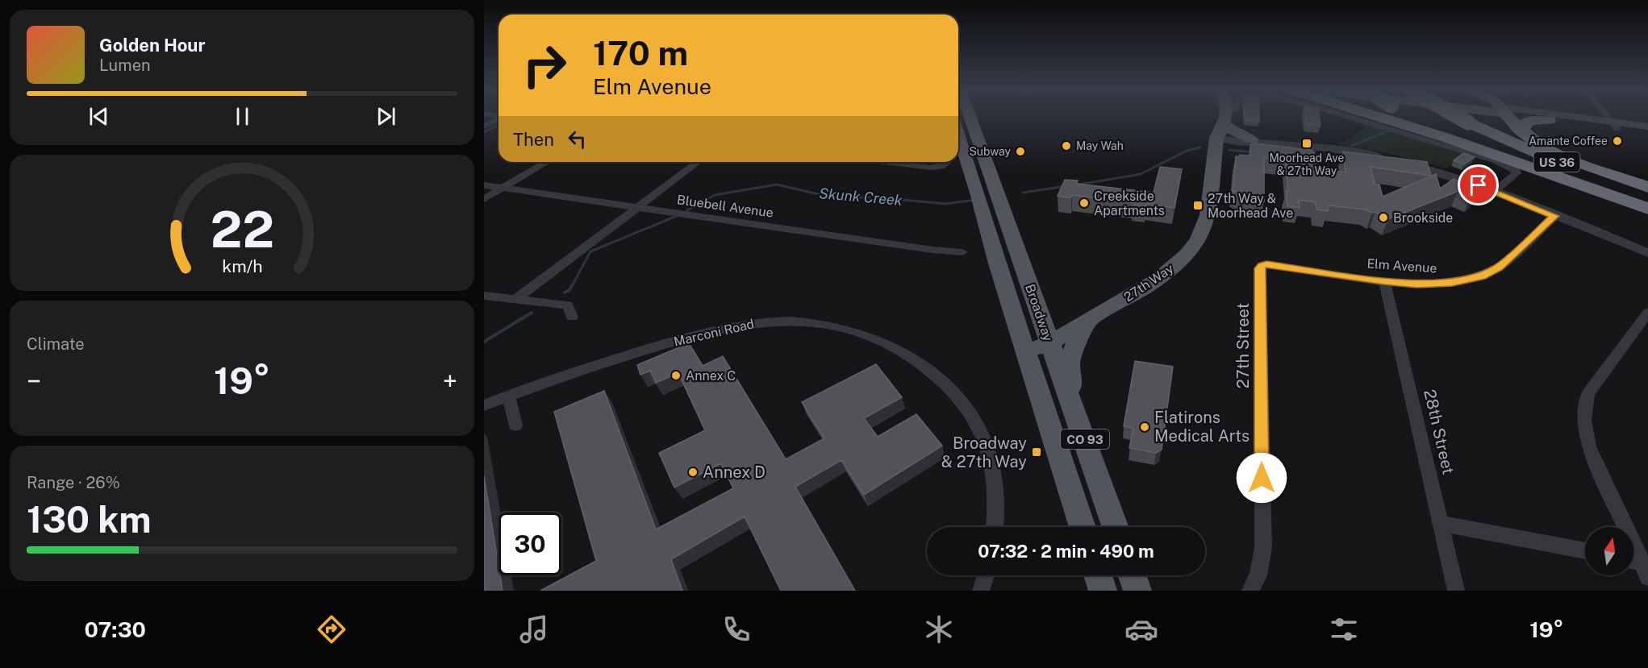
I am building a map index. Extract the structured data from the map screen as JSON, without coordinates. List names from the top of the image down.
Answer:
{
  "streets": {
    "highway": ["US 36"],
    "main road": ["27th Way", "Broadway", "CO 93"],
    "street": [
      "Bluebell Avenue",
      "Elm Avenue",
      "Marconi Road",
      "27th Street",
      "28th Street"
    ]
  },
  "crossings": [
    ["Elm Avenue", "27th Street"],
    ["Elm Avenue", "28th Street"],
    ["27th Way", "Broadway"]
  ],
  "water": ["Skunk Creek"],
  "places": {
    "other": [
      "Amante Coffee",
      "May Wah",
      "Subway",
      "Creekside Apartments",
      "Brookside",
      "Annex C",
      "Flatirons Medical Arts",
      "Annex D"
    ],
    "transit": ["Moorhead Ave & 27th Way", "27th Way & Moorhead Ave", "Broadway & 27th Way"]
  },
  "north": "top",
  "page": {
    "turn": ["170 m", "Elm Avenue"],
    "song": ["Golden Hour", "Lumen"],
    "then": "Then",
    "tile": [
      "Climate",
      ["Range · 26%", "130 km"]
    ],
    "heat": ["−", "19°", "+"],
    "limit": "30",
    "trip": "07:32 · 2 min · 490 m",
    "tabs": ["07:30", "19°"],
    "gauge": ["22", "km/h"]
  }
}
